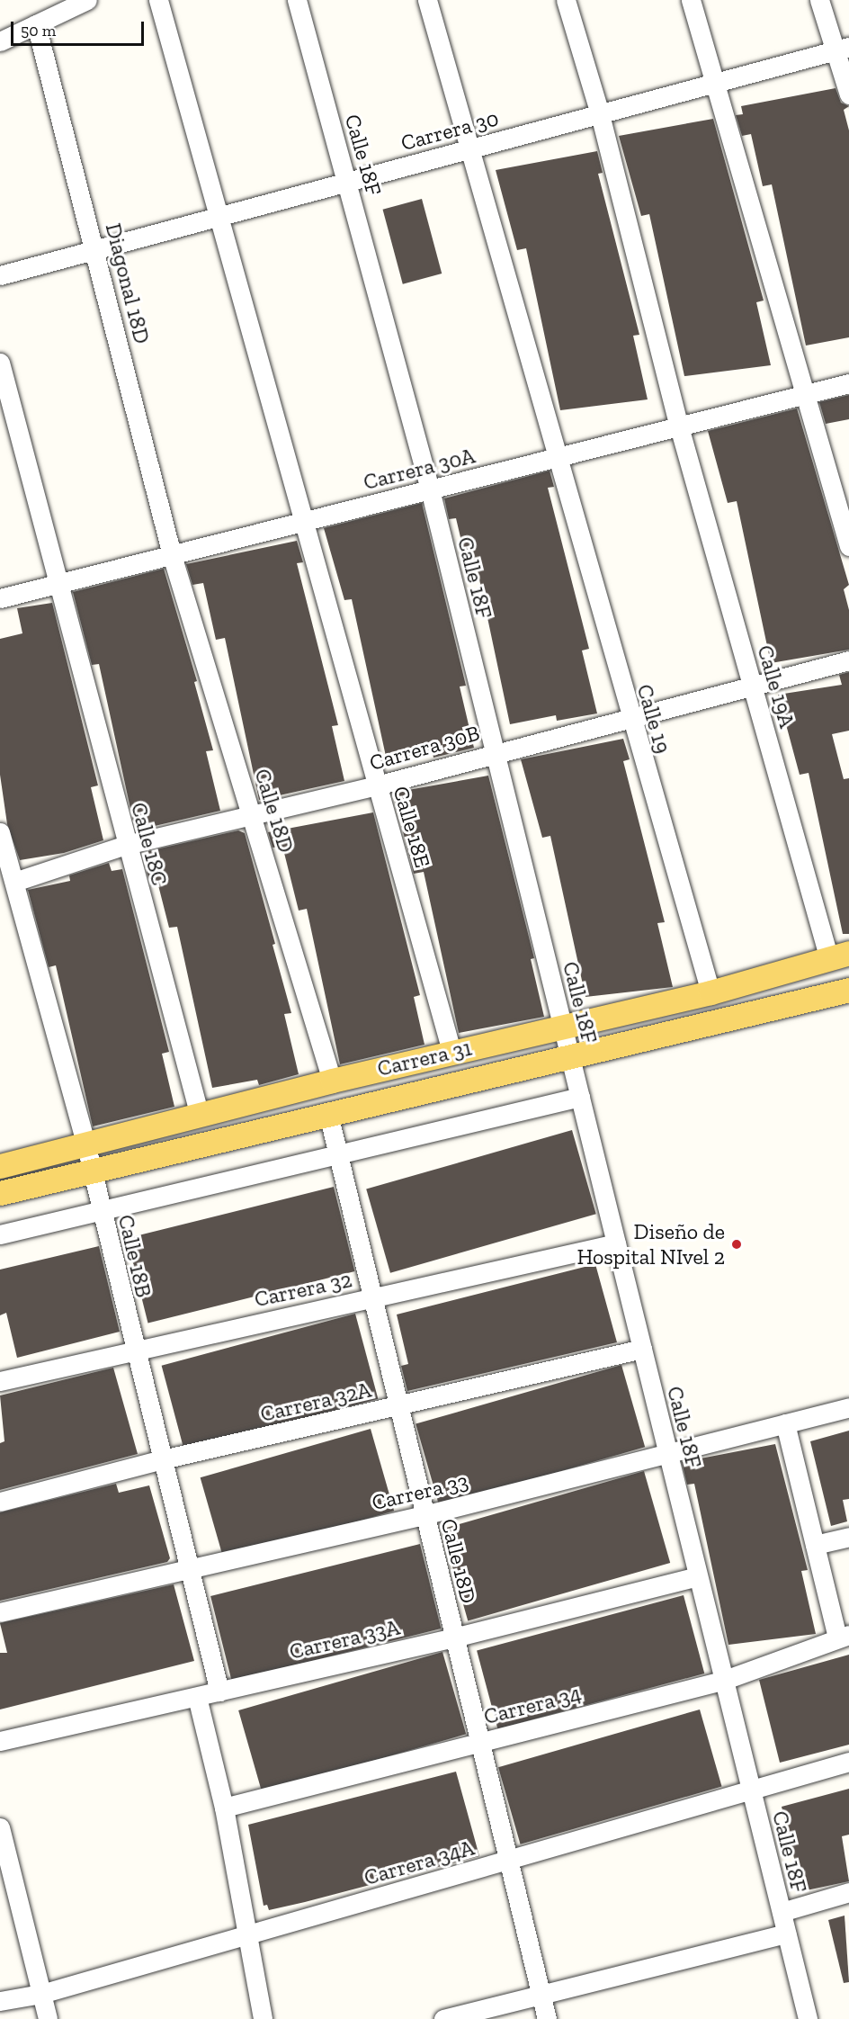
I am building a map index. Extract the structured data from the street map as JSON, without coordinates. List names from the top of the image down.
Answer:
{
  "streets": {
    "main road": ["Carrera 31"],
    "street": [
      "Carrera 30",
      "Calle 18F",
      "Diagonal 18D",
      "Carrera 30A",
      "Calle 19A",
      "Calle 19",
      "Carrera 30B",
      "Calle 18D",
      "Calle 18E",
      "Calle 18C",
      "Calle 18B",
      "Carrera 32",
      "Carrera 32A",
      "Carrera 33",
      "Carrera 33A",
      "Carrera 34",
      "Carrera 34A"
    ]
  },
  "crossings": [
    ["Carrera 30", "Calle 18F"],
    ["Carrera 30", "Diagonal 18D"],
    ["Carrera 30", "Calle 19A"],
    ["Carrera 30", "Calle 19"],
    ["Carrera 30", "Calle 18E"],
    ["Calle 18F", "Carrera 30A"],
    ["Calle 18F", "Carrera 30B"],
    ["Calle 18F", "Carrera 31"],
    ["Calle 18F", "Carrera 32"],
    ["Calle 18F", "Carrera 32A"],
    ["Calle 18F", "Carrera 33"],
    ["Calle 18F", "Carrera 33A"],
    ["Calle 18F", "Carrera 34"],
    ["Calle 18F", "Carrera 34A"],
    ["Diagonal 18D", "Carrera 30A"],
    ["Diagonal 18D", "Calle 18D"],
    ["Carrera 30A", "Calle 19A"],
    ["Carrera 30A", "Calle 19"],
    ["Carrera 30A", "Calle 18D"],
    ["Carrera 30A", "Calle 18E"],
    ["Carrera 30A", "Calle 18C"],
    ["Calle 19A", "Carrera 30B"],
    ["Calle 19A", "Carrera 31"],
    ["Calle 19", "Carrera 30B"],
    ["Calle 19", "Carrera 31"],
    ["Carrera 30B", "Calle 18D"],
    ["Carrera 30B", "Calle 18E"],
    ["Carrera 30B", "Calle 18C"],
    ["Carrera 30B", "Calle 18B"],
    ["Calle 18D", "Carrera 31"],
    ["Calle 18D", "Carrera 32"],
    ["Calle 18D", "Carrera 32A"],
    ["Calle 18D", "Carrera 33"],
    ["Calle 18D", "Carrera 33A"],
    ["Calle 18D", "Carrera 34"],
    ["Calle 18D", "Carrera 34A"],
    ["Calle 18E", "Carrera 31"],
    ["Calle 18C", "Carrera 31"],
    ["Carrera 31", "Calle 18B"],
    ["Calle 18B", "Carrera 32"],
    ["Calle 18B", "Carrera 32A"],
    ["Calle 18B", "Carrera 33"],
    ["Calle 18B", "Carrera 33A"]
  ],
  "places": ["Diseño de Hospital NIvel 2"],
  "scale_bar": "50 m"
}
